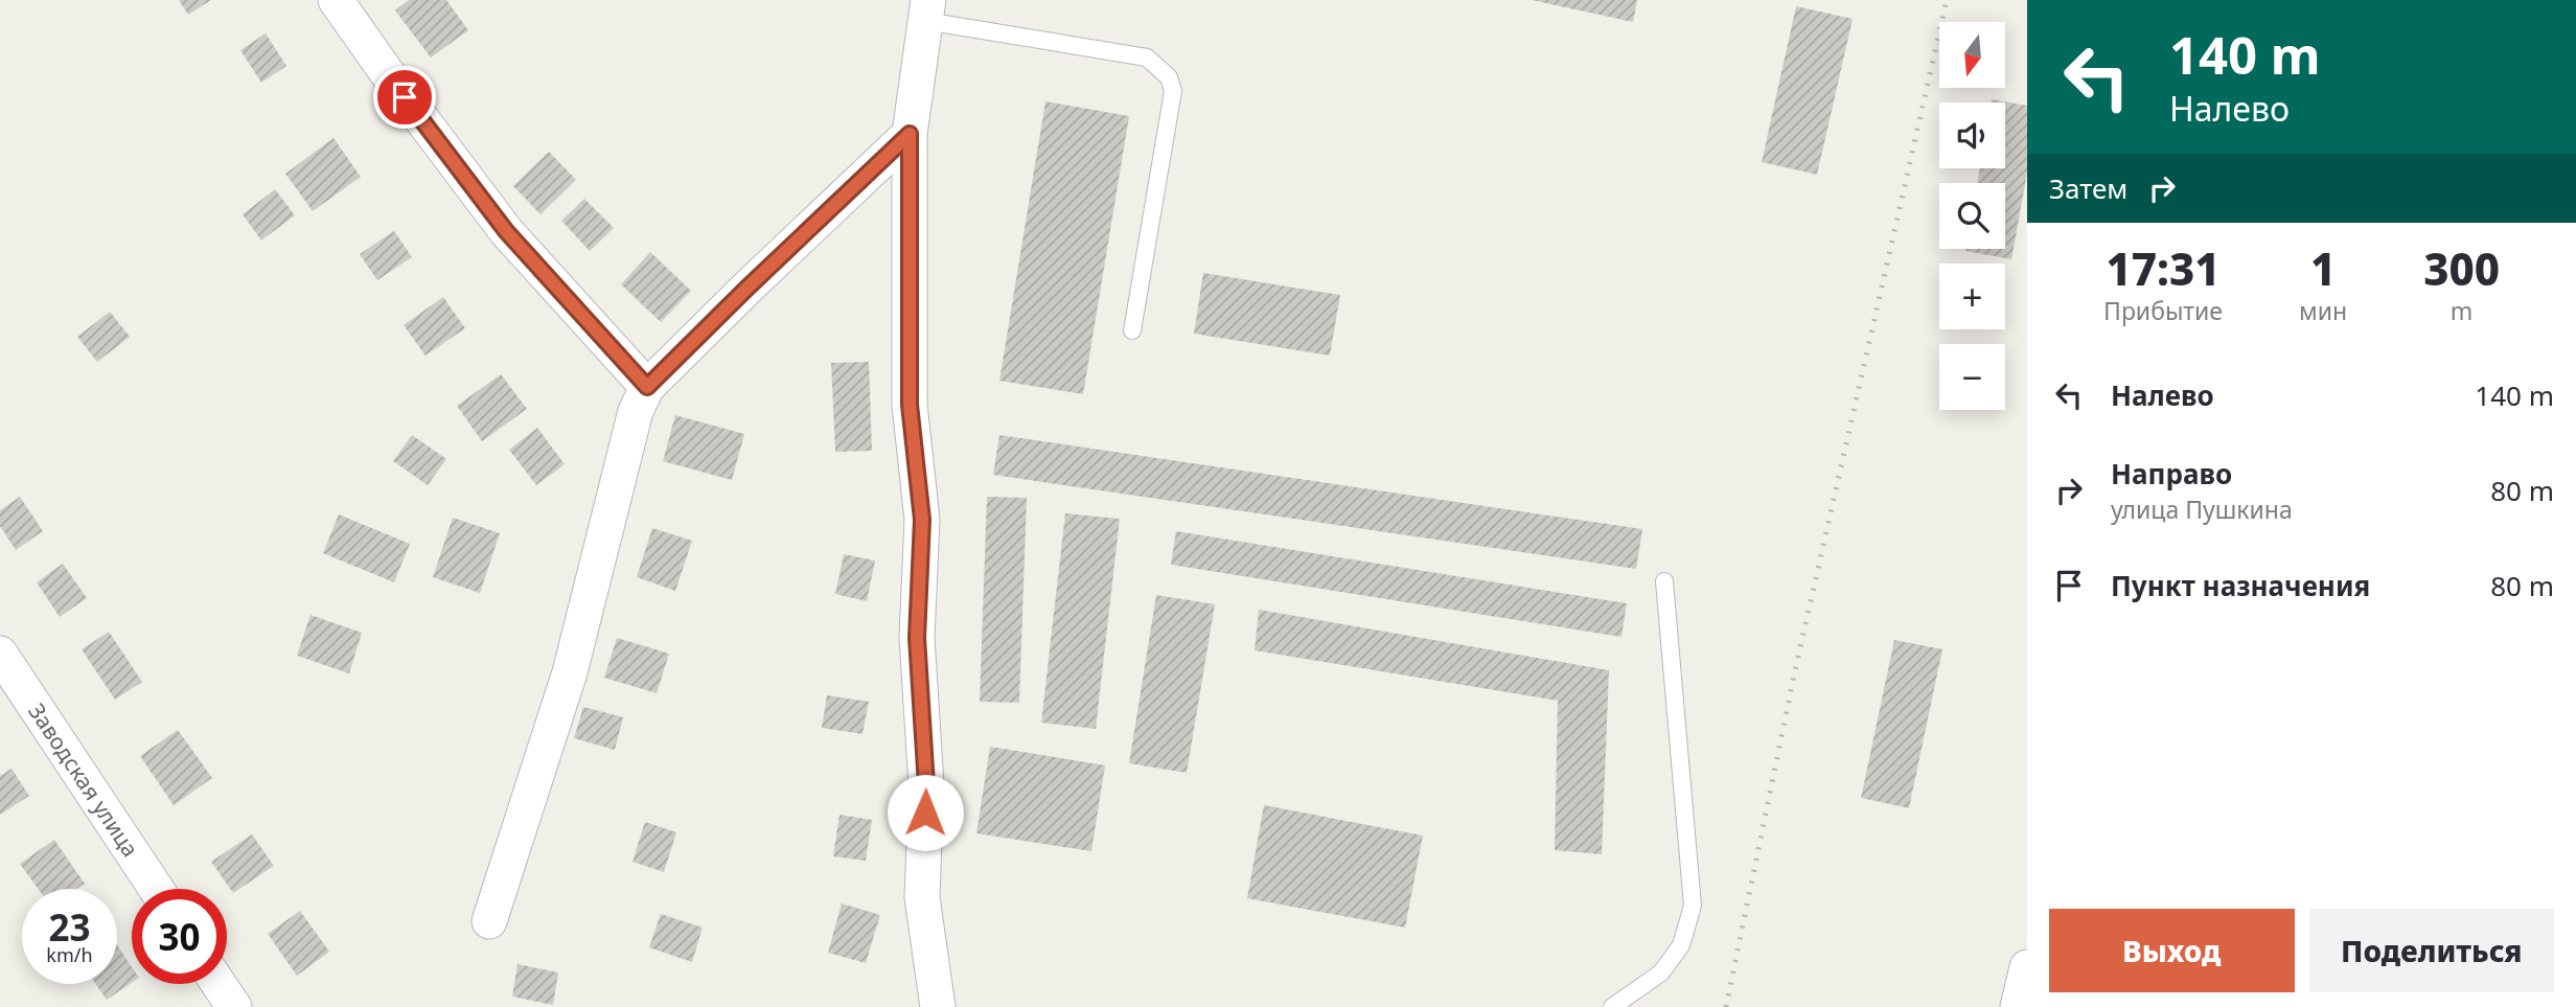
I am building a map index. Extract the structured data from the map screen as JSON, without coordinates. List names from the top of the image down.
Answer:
{
  "streets": {
    "street": ["Заводская улица"]
  },
  "north": "bottom",
  "page": {
    "turn": ["140 m", "Налево"],
    "map_buttons": ["+", "−"],
    "then": "Затем",
    "eta": [
      "17:31",
      "Прибытие",
      "1",
      "мин",
      "300",
      "m"
    ],
    "list": [
      {
        "name": "Налево",
        "value": "140 m"
      },
      {
        "name": "Направо",
        "note": "улица Пушкина",
        "value": "80 m"
      },
      {
        "name": "Пункт назначения",
        "value": "80 m"
      }
    ],
    "speed": "23 km/h",
    "limit": "30",
    "buttons": ["Выход", "Поделиться"]
  }
}
